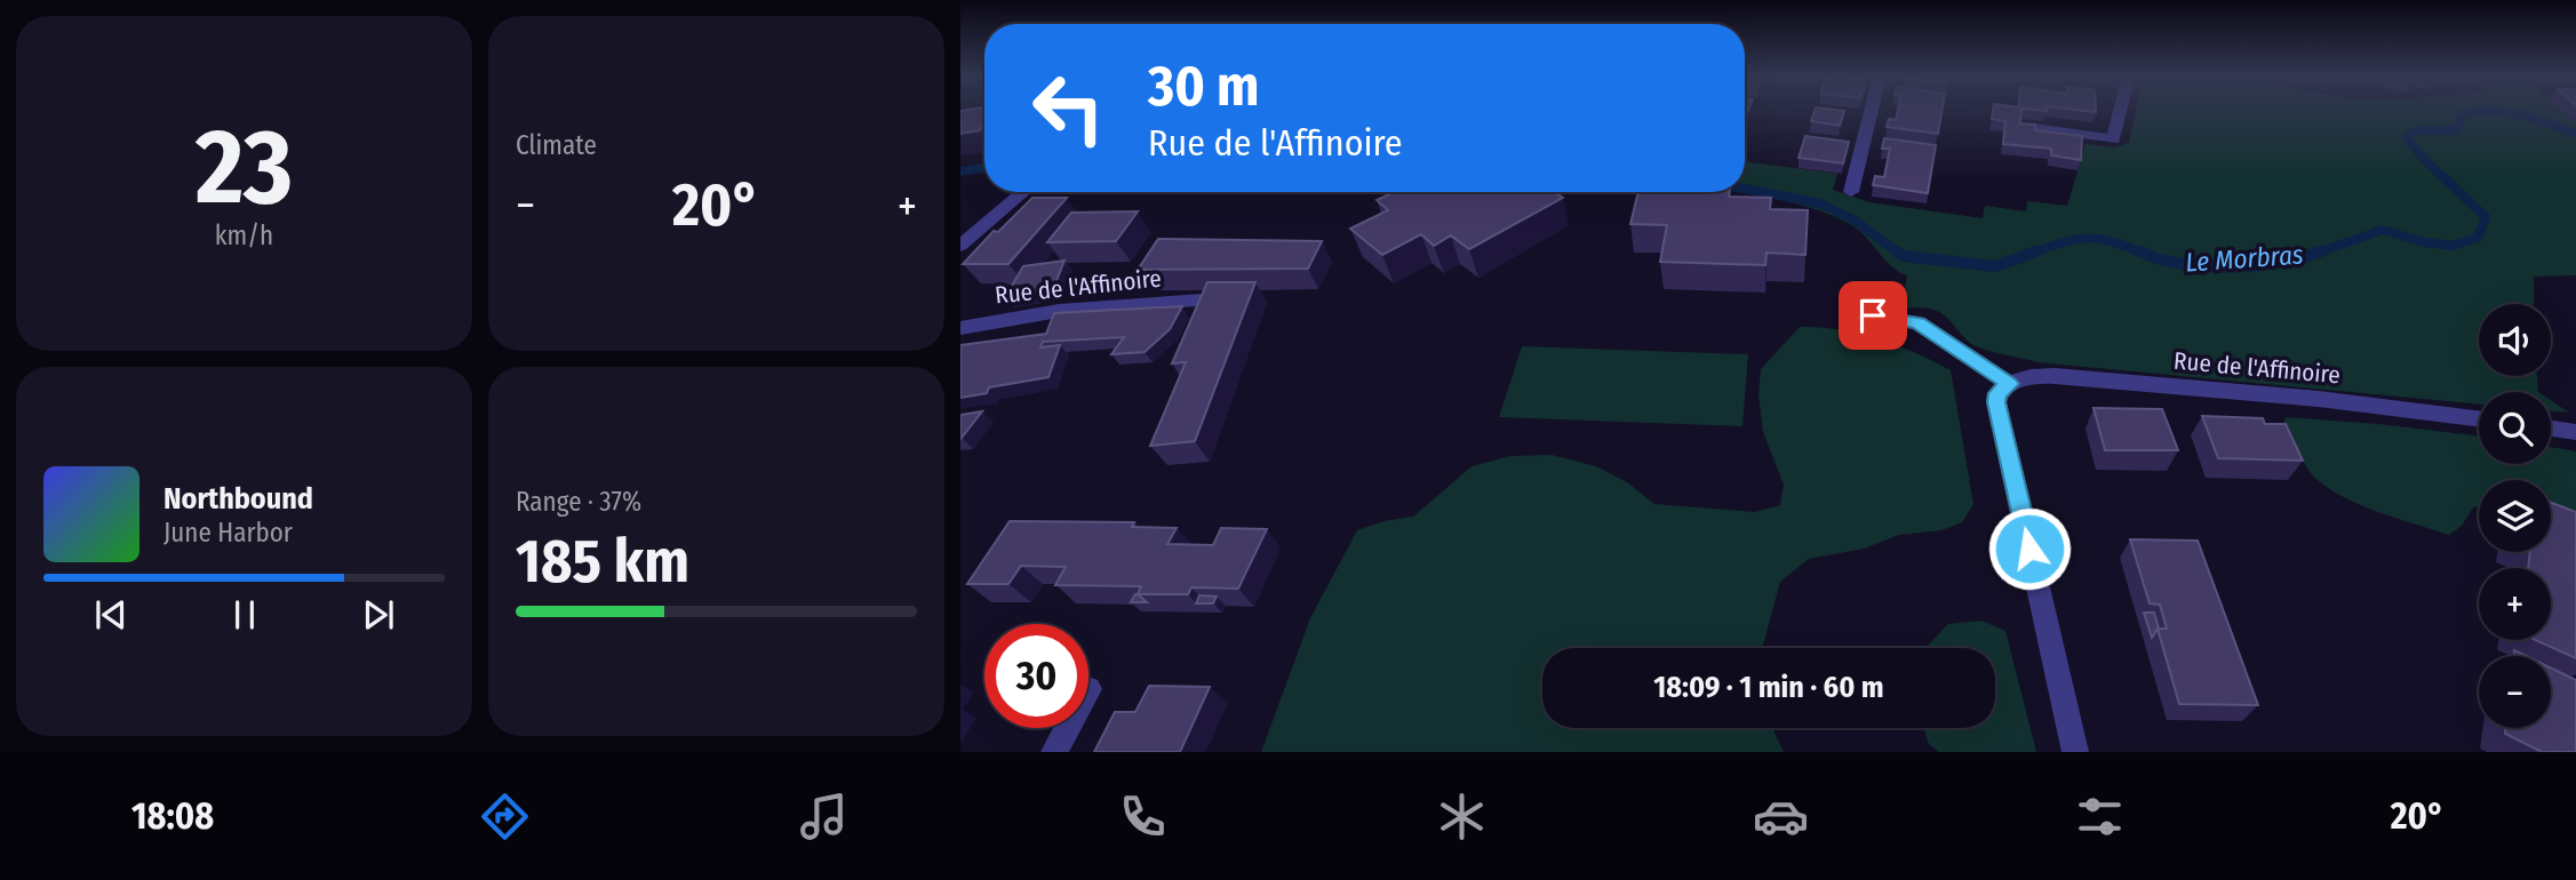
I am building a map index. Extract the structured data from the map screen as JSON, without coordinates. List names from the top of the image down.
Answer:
{
  "streets": {
    "street": ["Rue de l'Affinoire"]
  },
  "water": ["Le Morbras"],
  "page": {
    "tile": [
      ["23", "km/h"],
      "Climate",
      ["Range · 37%", "185 km"]
    ],
    "turn": ["30 m", "Rue de l'Affinoire"],
    "heat": ["−", "20°", "+"],
    "map_buttons": ["+", "−"],
    "song": ["Northbound", "June Harbor"],
    "limit": "30",
    "trip": "18:09 · 1 min · 60 m",
    "tabs": ["18:08", "20°"]
  }
}
